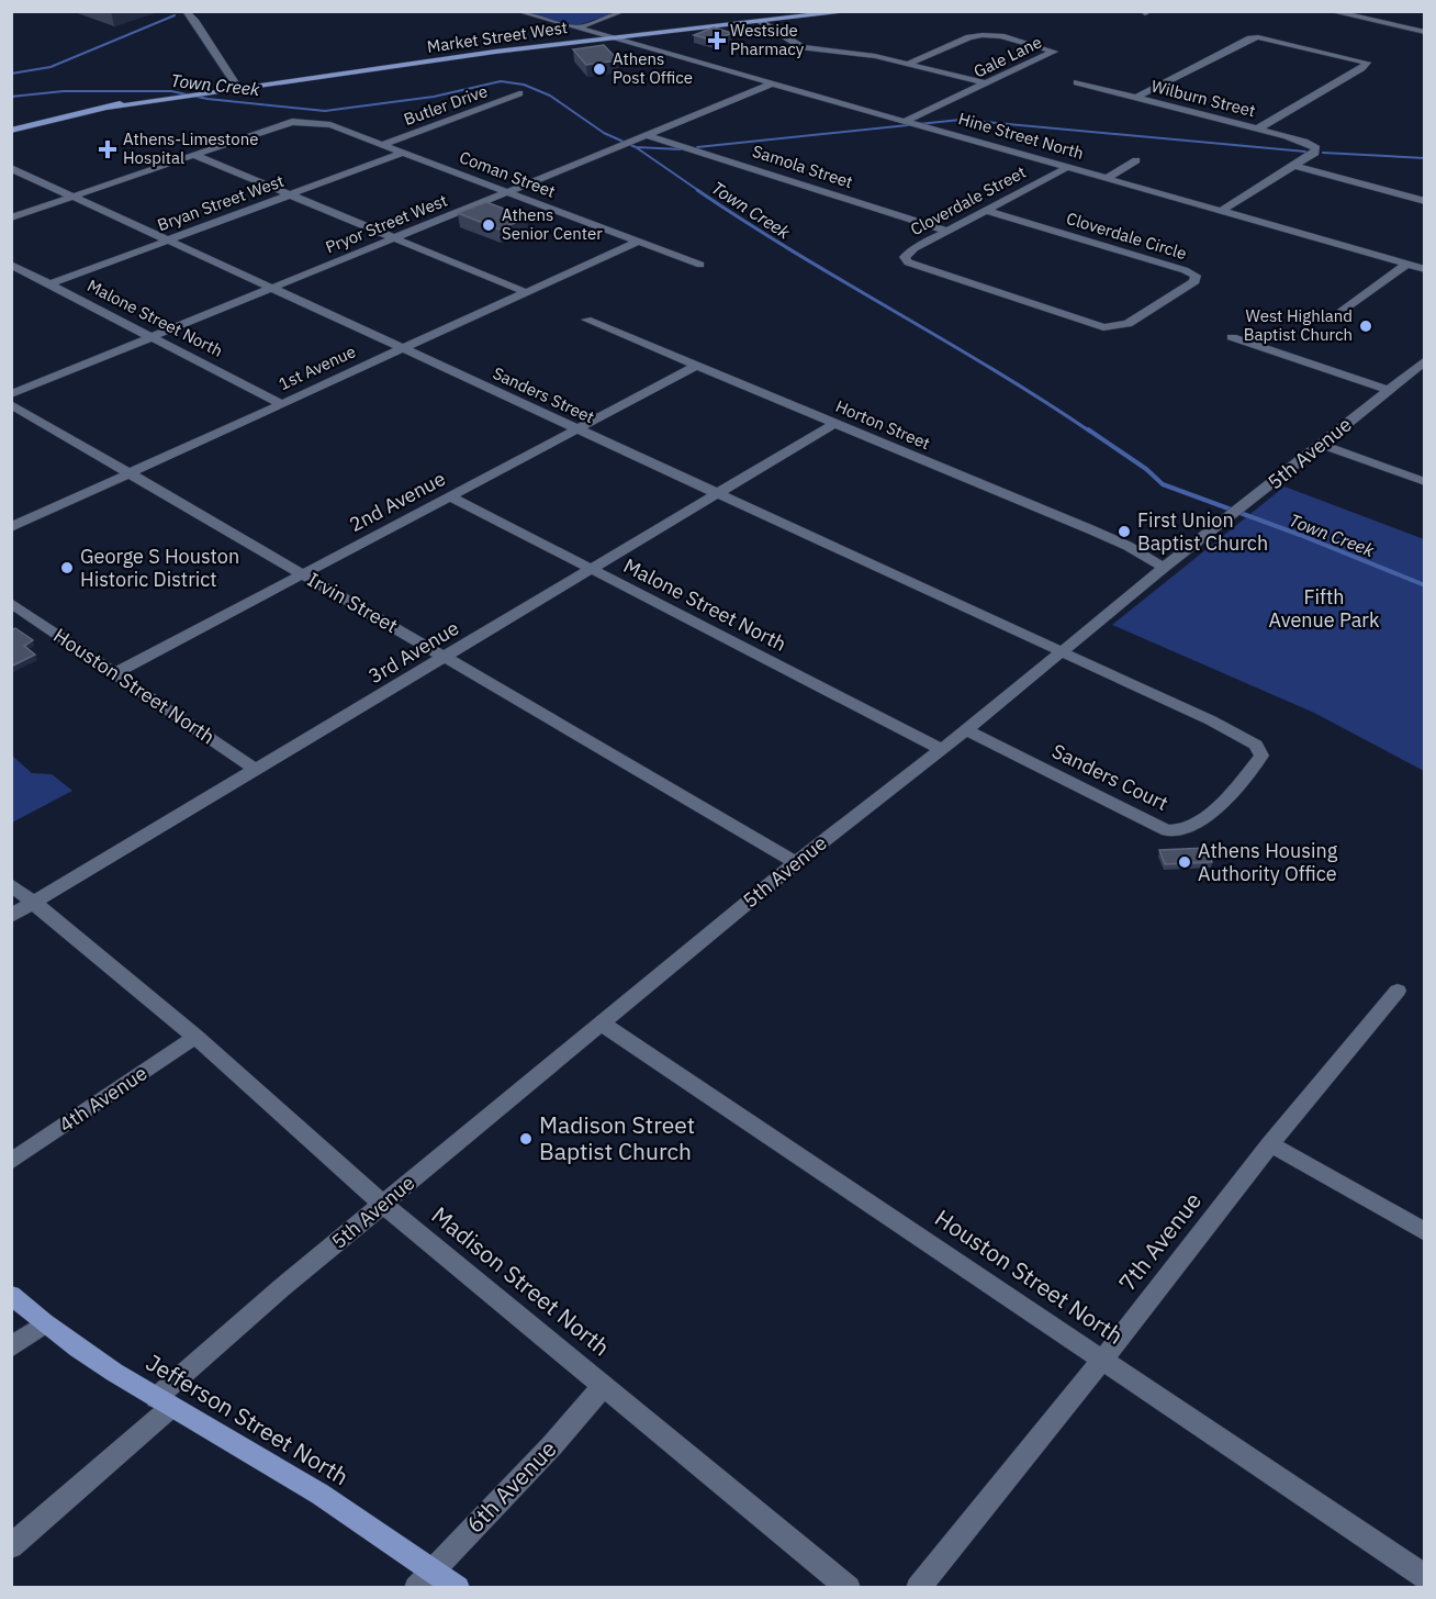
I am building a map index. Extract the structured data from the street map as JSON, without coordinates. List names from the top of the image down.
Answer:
{
  "streets": {
    "main road": ["Market Street West", "Jefferson Street North"],
    "street": [
      "Gale Lane",
      "Wilburn Street",
      "Butler Drive",
      "Hine Street North",
      "Samola Street",
      "Coman Street",
      "Cloverdale Street",
      "Bryan Street West",
      "Pryor Street West",
      "Cloverdale Circle",
      "Malone Street North",
      "1st Avenue",
      "Sanders Street",
      "Horton Street",
      "5th Avenue",
      "2nd Avenue",
      "Irvin Street",
      "3rd Avenue",
      "Houston Street North",
      "Sanders Court",
      "4th Avenue",
      "7th Avenue",
      "Madison Street North",
      "6th Avenue"
    ]
  },
  "crossings": [
    ["Market Street West", "Hine Street North"],
    ["Gale Lane", "Hine Street North"],
    ["Butler Drive", "Coman Street"],
    ["Hine Street North", "Cloverdale Street"],
    ["Hine Street North", "Pryor Street West"],
    ["Samola Street", "Cloverdale Street"],
    ["Samola Street", "Pryor Street West"],
    ["Coman Street", "Bryan Street West"],
    ["Coman Street", "Pryor Street West"],
    ["Coman Street", "1st Avenue"],
    ["Cloverdale Street", "Cloverdale Circle"],
    ["Bryan Street West", "Malone Street North"],
    ["Bryan Street West", "Sanders Street"],
    ["Pryor Street West", "Malone Street North"],
    ["Pryor Street West", "Sanders Street"],
    ["Malone Street North", "1st Avenue"],
    ["Malone Street North", "5th Avenue"],
    ["Malone Street North", "2nd Avenue"],
    ["Malone Street North", "3rd Avenue"],
    ["1st Avenue", "Sanders Street"],
    ["1st Avenue", "Irvin Street"],
    ["Sanders Street", "5th Avenue"],
    ["Sanders Street", "2nd Avenue"],
    ["Sanders Street", "3rd Avenue"],
    ["Sanders Street", "Sanders Court"],
    ["Horton Street", "5th Avenue"],
    ["Horton Street", "2nd Avenue"],
    ["Horton Street", "3rd Avenue"],
    ["5th Avenue", "Irvin Street"],
    ["5th Avenue", "Houston Street North"],
    ["5th Avenue", "Sanders Court"],
    ["5th Avenue", "Madison Street North"],
    ["5th Avenue", "Jefferson Street North"],
    ["2nd Avenue", "Irvin Street"],
    ["2nd Avenue", "Houston Street North"],
    ["Irvin Street", "3rd Avenue"],
    ["3rd Avenue", "Houston Street North"],
    ["3rd Avenue", "Madison Street North"],
    ["Houston Street North", "7th Avenue"],
    ["4th Avenue", "Madison Street North"],
    ["Madison Street North", "6th Avenue"],
    ["Jefferson Street North", "6th Avenue"]
  ],
  "water": ["Town Creek"],
  "parks": ["Fifth Avenue Park"],
  "places": {
    "health": ["Westside Pharmacy", "Athens-Limestone Hospital"],
    "other": [
      "Athens Post Office",
      "Athens Senior Center",
      "West Highland Baptist Church",
      "First Union Baptist Church",
      "George S Houston Historic District",
      "Athens Housing Authority Office",
      "Madison Street Baptist Church"
    ]
  }
}
